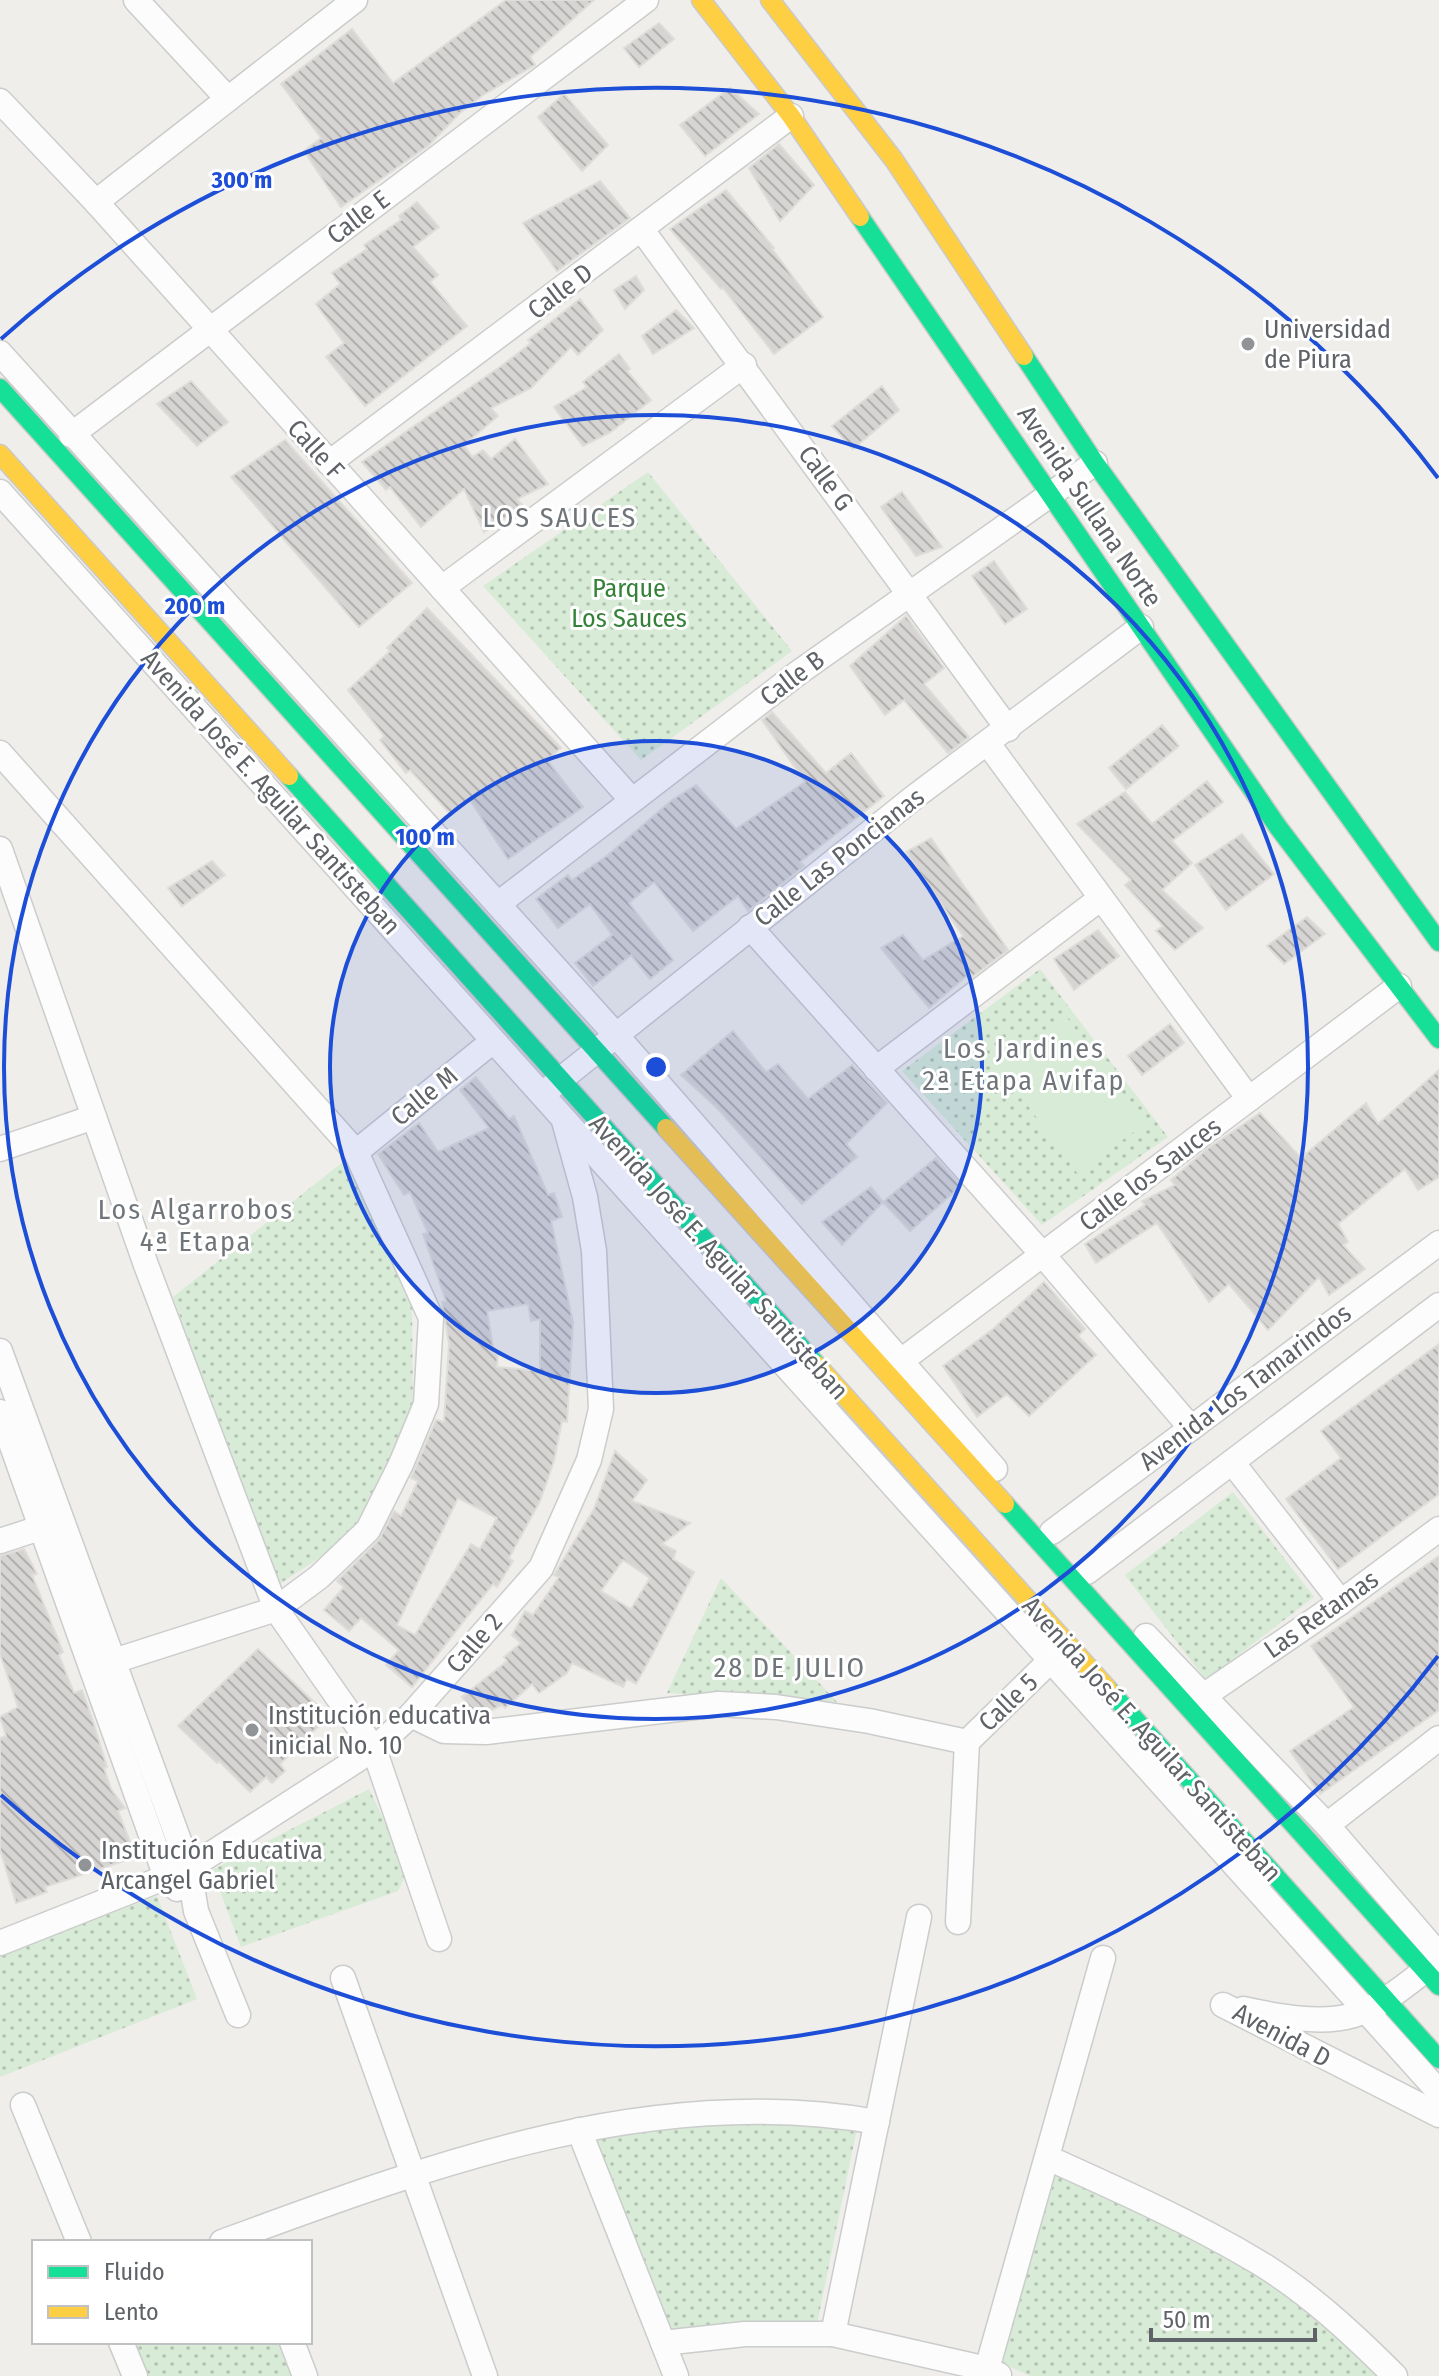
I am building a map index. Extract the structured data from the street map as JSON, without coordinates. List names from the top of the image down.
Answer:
{
  "streets": {
    "main road": ["Avenida Sullana Norte", "Avenida José E. Aguilar Santisteban"],
    "street": [
      "Calle E",
      "Calle D",
      "Calle F",
      "Calle G",
      "Calle B",
      "Calle Las Poncianas",
      "Calle M",
      "Calle los Sauces",
      "Avenida Los Tamarindos",
      "Las Retamas",
      "Calle 2",
      "Calle 5",
      "Avenida D"
    ]
  },
  "crossings": [
    ["Calle E", "Calle F"],
    ["Calle D", "Calle F"],
    ["Calle D", "Calle G"],
    ["Calle D", "Avenida Sullana Norte"],
    ["Calle F", "Calle B"],
    ["Calle G", "Calle B"],
    ["Calle G", "Calle Las Poncianas"],
    ["Avenida Sullana Norte", "Calle B"],
    ["Avenida Sullana Norte", "Calle Las Poncianas"],
    ["Avenida Sullana Norte", "Calle los Sauces"],
    ["Avenida José E. Aguilar Santisteban", "Calle Las Poncianas"],
    ["Avenida José E. Aguilar Santisteban", "Calle M"],
    ["Avenida José E. Aguilar Santisteban", "Calle 2"],
    ["Avenida José E. Aguilar Santisteban", "Calle 5"],
    ["Avenida José E. Aguilar Santisteban", "Avenida D"]
  ],
  "districts": [
    "LOS SAUCES",
    "Los Jardines 2ª Etapa Avifap",
    "Los Algarrobos 4ª Etapa",
    "28 DE JULIO"
  ],
  "parks": ["Parque Los Sauces"],
  "places": ["Universidad de Piura", "Institución educativa inicial No. 10", "Institución Educativa Arcangel Gabriel"],
  "legend": ["Fluido", "Lento"],
  "scale_bar": "50 m",
  "rings": ["300 m", "200 m", "100 m"]
}
